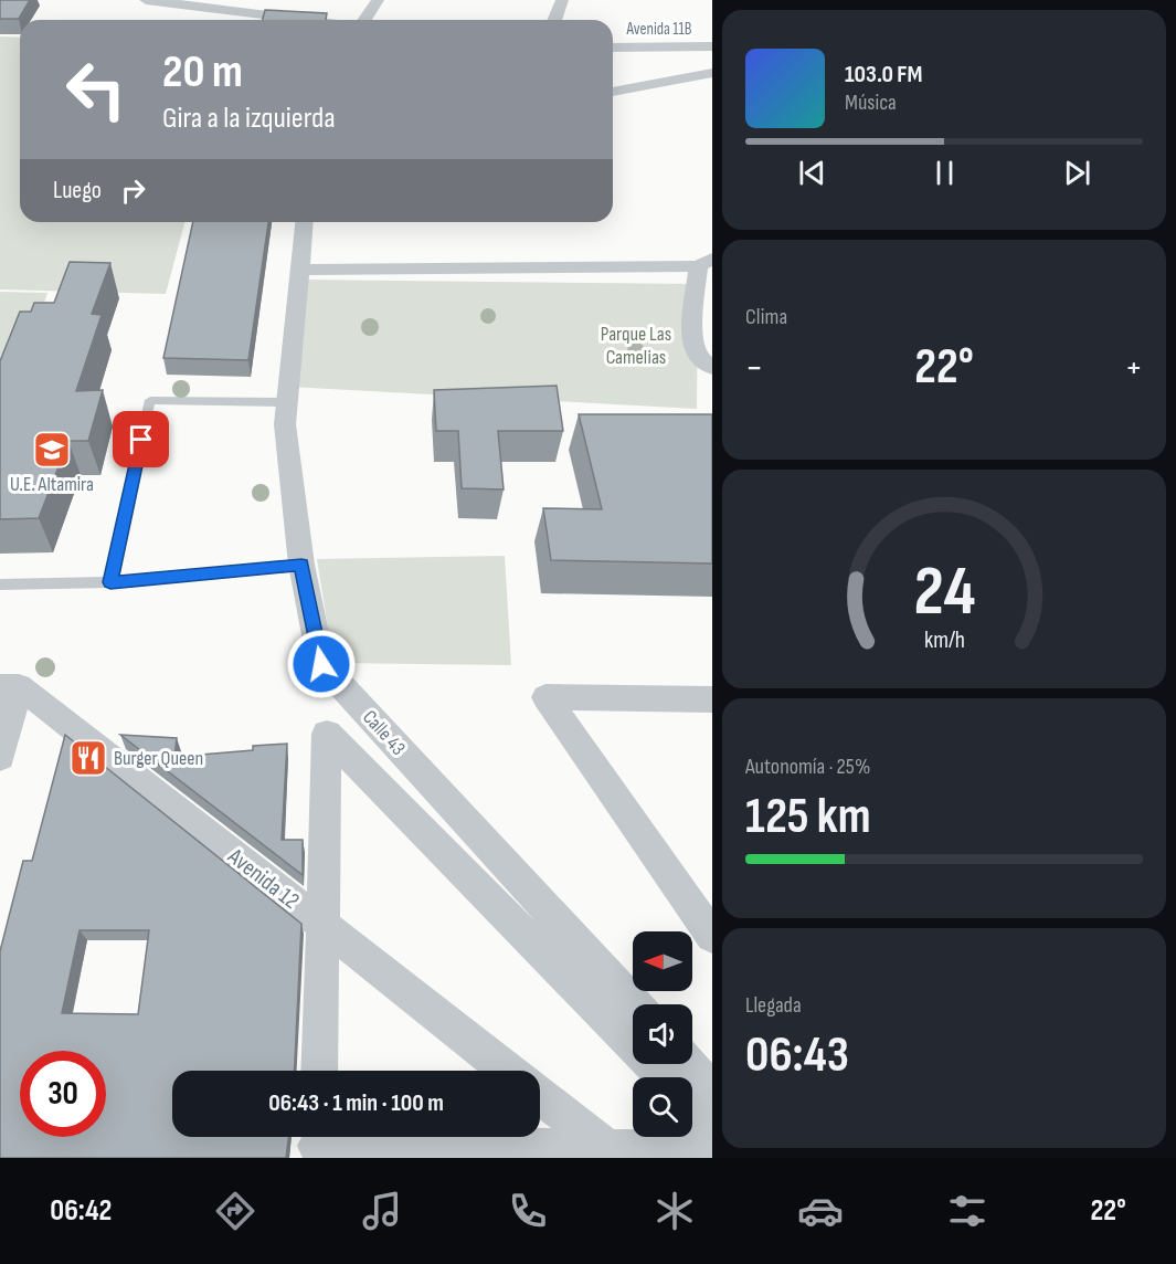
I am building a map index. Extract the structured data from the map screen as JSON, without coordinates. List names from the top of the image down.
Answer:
{
  "streets": {
    "street": ["Avenida 11B", "Calle 43", "Avenida 12"]
  },
  "parks": ["Parque Las Camelias"],
  "places": {
    "school or university": ["U.E. Altamira"],
    "restaurant": ["Burger Queen"]
  },
  "north": "left",
  "page": {
    "turn": ["20 m", "Gira a la izquierda"],
    "song": ["103.0 FM", "Música"],
    "then": "Luego",
    "tile": [
      "Clima",
      ["Autonomía · 25%", "125 km"],
      ["Llegada", "06:43"]
    ],
    "heat": ["−", "22°", "+"],
    "limit": "30",
    "trip": "06:43 · 1 min · 100 m",
    "tabs": ["06:42", "22°"],
    "gauge": ["24", "km/h"]
  }
}
